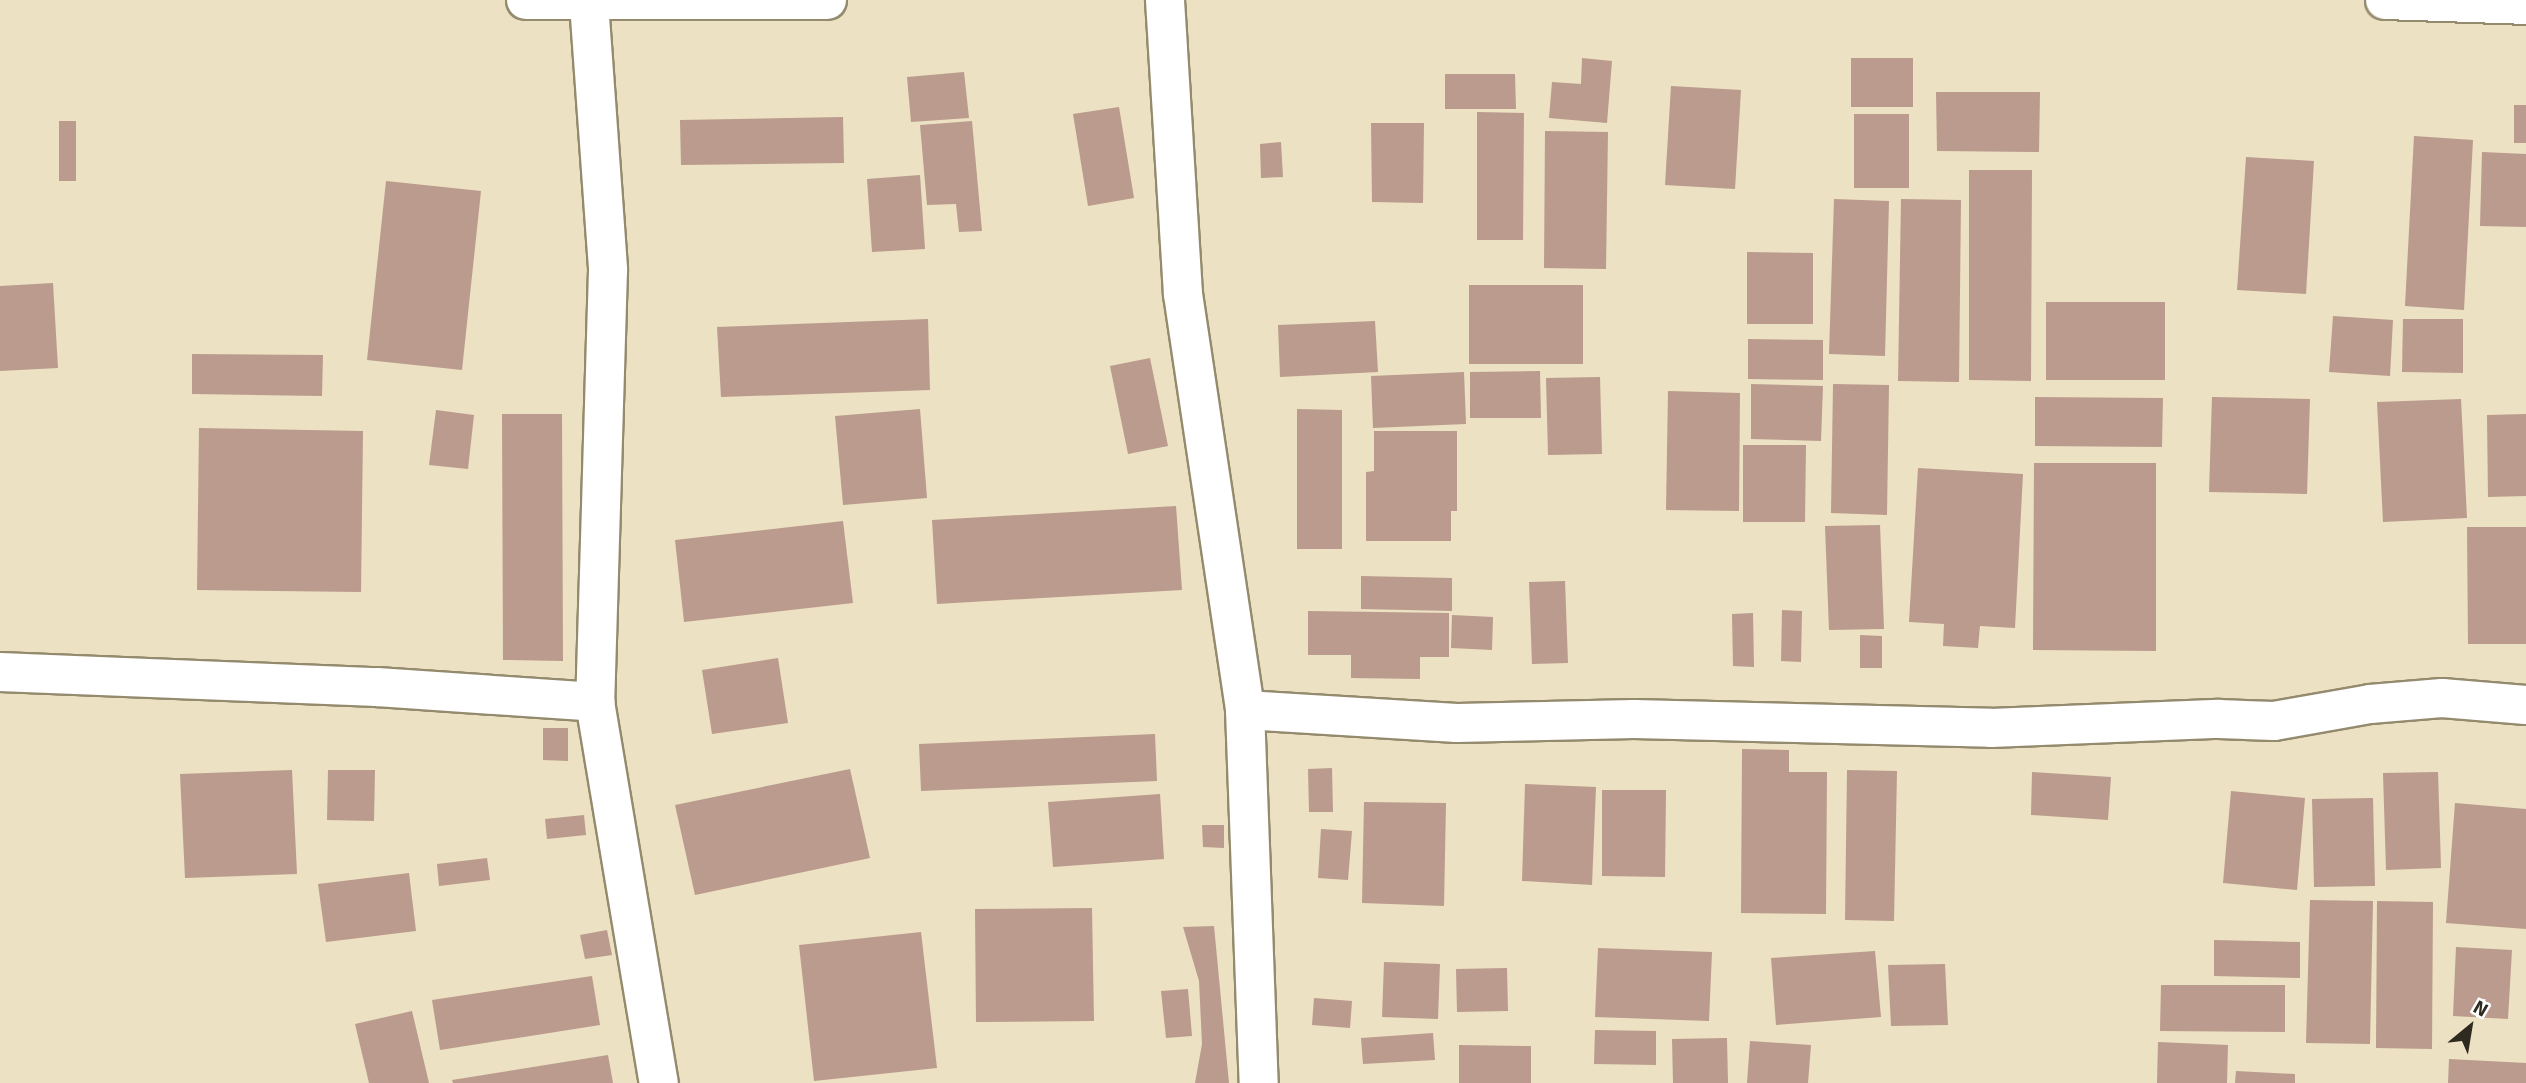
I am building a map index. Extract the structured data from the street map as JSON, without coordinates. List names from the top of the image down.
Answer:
{
  "north": "top right"
}
